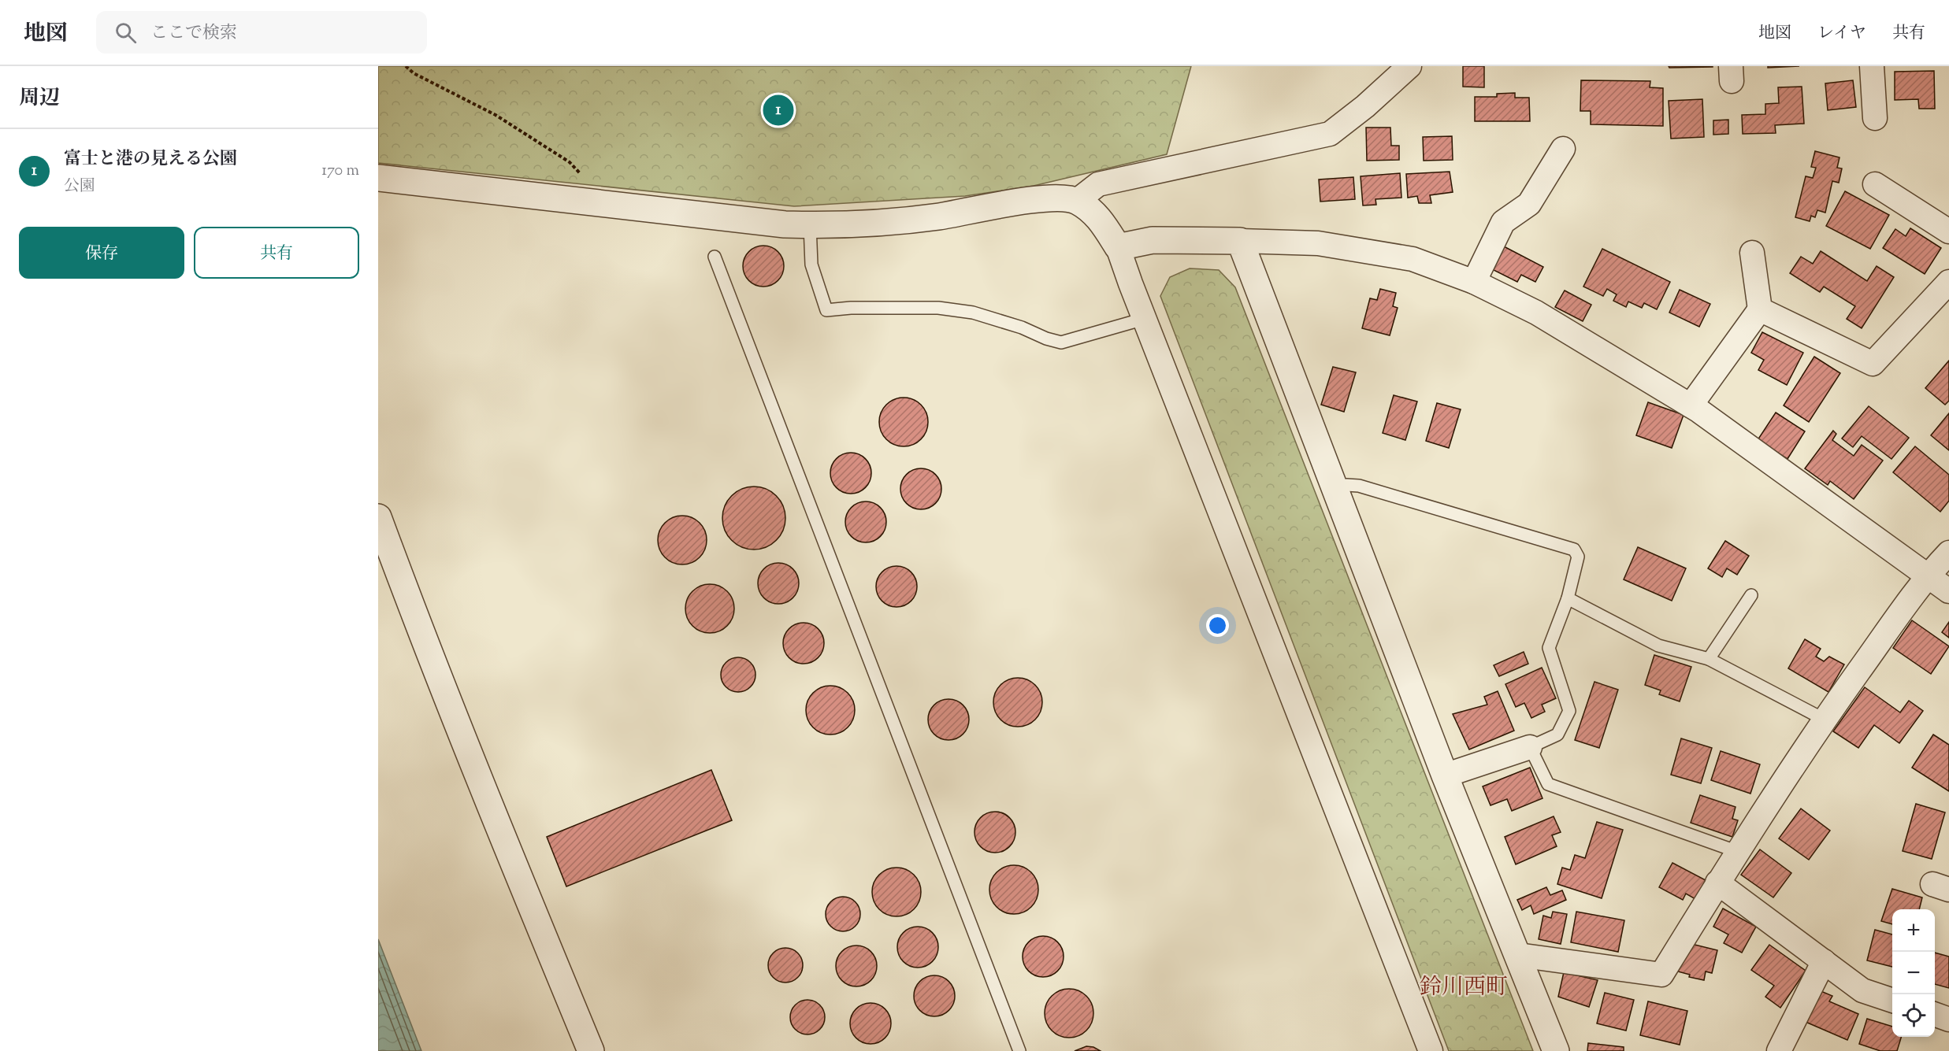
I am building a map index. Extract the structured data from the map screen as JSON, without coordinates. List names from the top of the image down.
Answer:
{
  "districts": ["鈴川西町"],
  "page": {
    "header": "地図",
    "search": "ここで検索",
    "nav": ["地図", "レイヤ", "共有"],
    "heading": "周辺",
    "pins": "1",
    "list": [
      {
        "mark": "1",
        "name": "富士と港の見える公園",
        "note": "公園",
        "value": "170 m"
      }
    ],
    "buttons": ["保存", "共有"],
    "map_buttons": ["+", "−"]
  }
}
